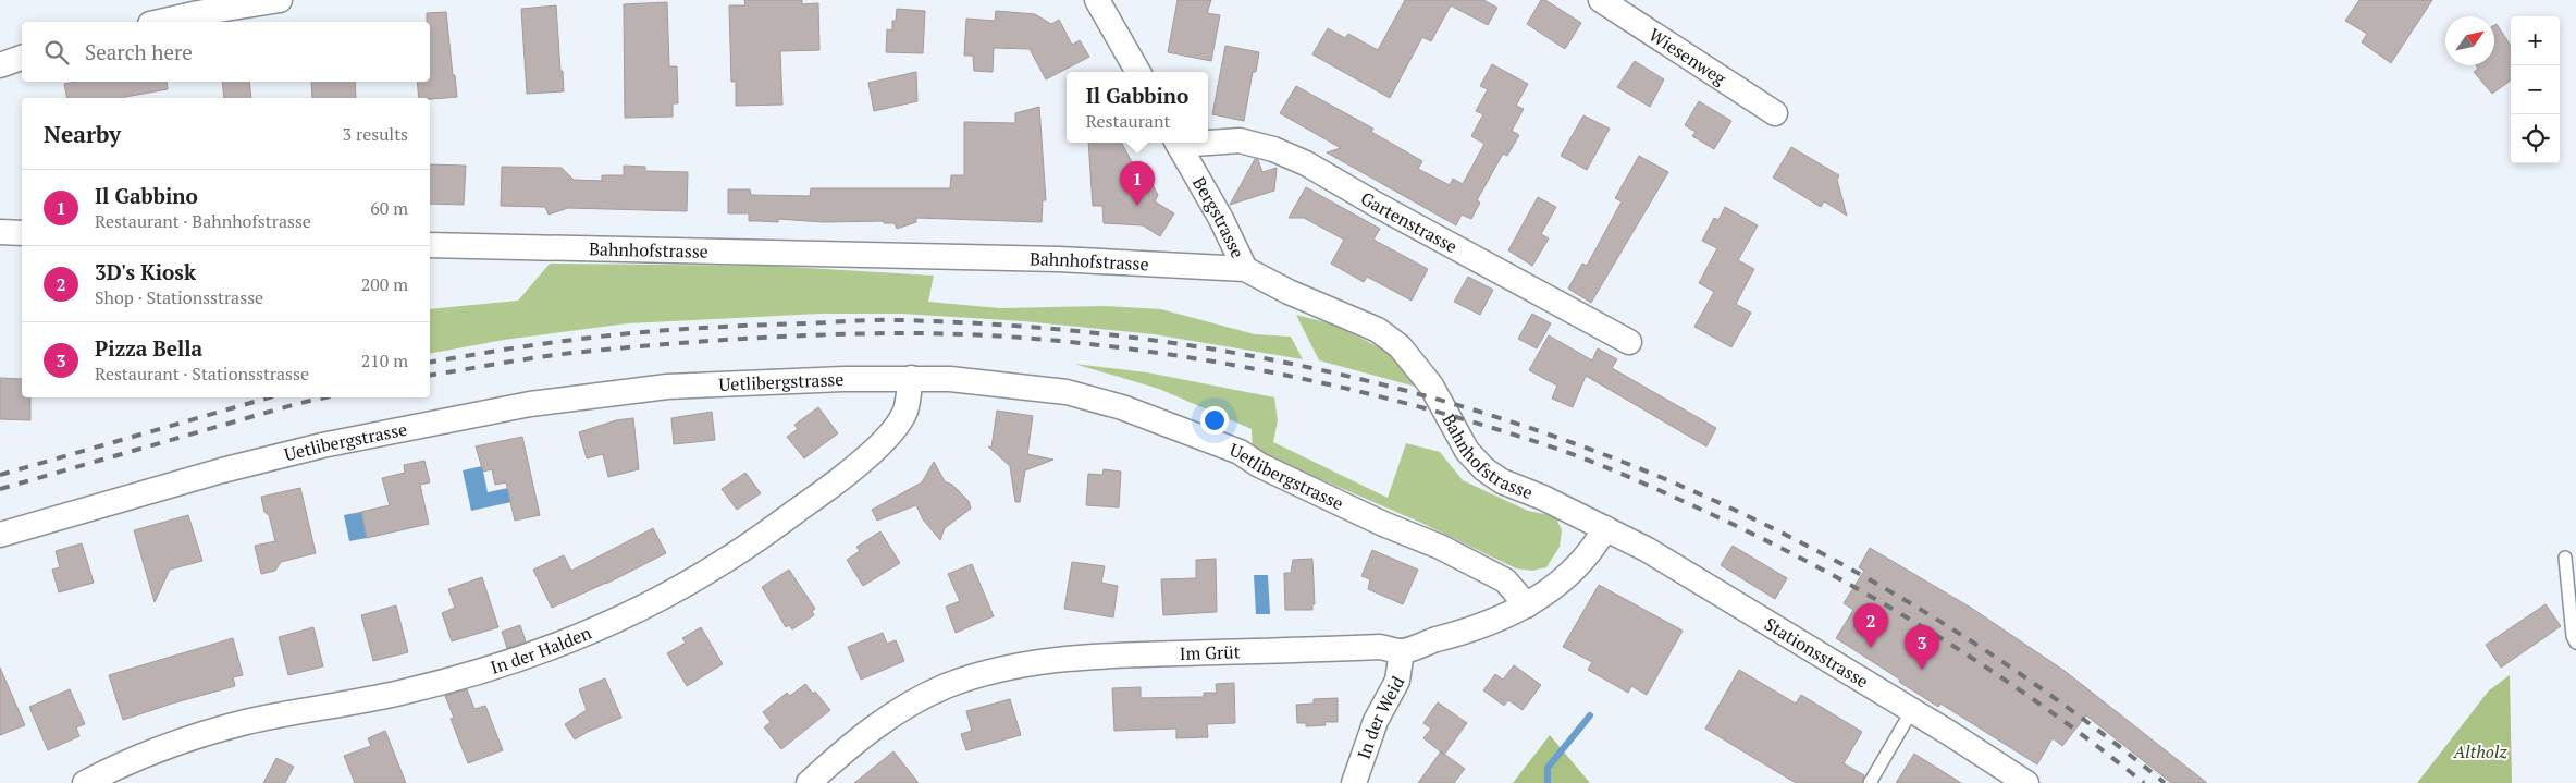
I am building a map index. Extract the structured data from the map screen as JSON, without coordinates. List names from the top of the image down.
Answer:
{
  "streets": {
    "street": [
      "Wiesenweg",
      "Bergstrasse",
      "Gartenstrasse",
      "Bahnhofstrasse",
      "Uetlibergstrasse",
      "In der Halden",
      "Im Grüt",
      "Stationsstrasse",
      "In der Weid"
    ]
  },
  "crossings": [
    ["Bergstrasse", "Bahnhofstrasse"],
    ["Bahnhofstrasse", "Im Grüt"],
    ["Bahnhofstrasse", "Stationsstrasse"],
    ["Uetlibergstrasse", "In der Halden"],
    ["Uetlibergstrasse", "Im Grüt"],
    ["Im Grüt", "In der Weid"]
  ],
  "parks": ["Altholz"],
  "north": "top right",
  "page": {
    "map_buttons": ["+", "−"],
    "search": "Search here",
    "popup": ["Il Gabbino", "Restaurant"],
    "heading": ["Nearby", "3 results"],
    "pins": ["1", "2", "3"],
    "list": [
      {
        "mark": "1",
        "name": "Il Gabbino",
        "note": "Restaurant · Bahnhofstrasse",
        "value": "60 m"
      },
      {
        "mark": "2",
        "name": "3D's Kiosk",
        "note": "Shop · Stationsstrasse",
        "value": "200 m"
      },
      {
        "mark": "3",
        "name": "Pizza Bella",
        "note": "Restaurant · Stationsstrasse",
        "value": "210 m"
      }
    ]
  }
}
